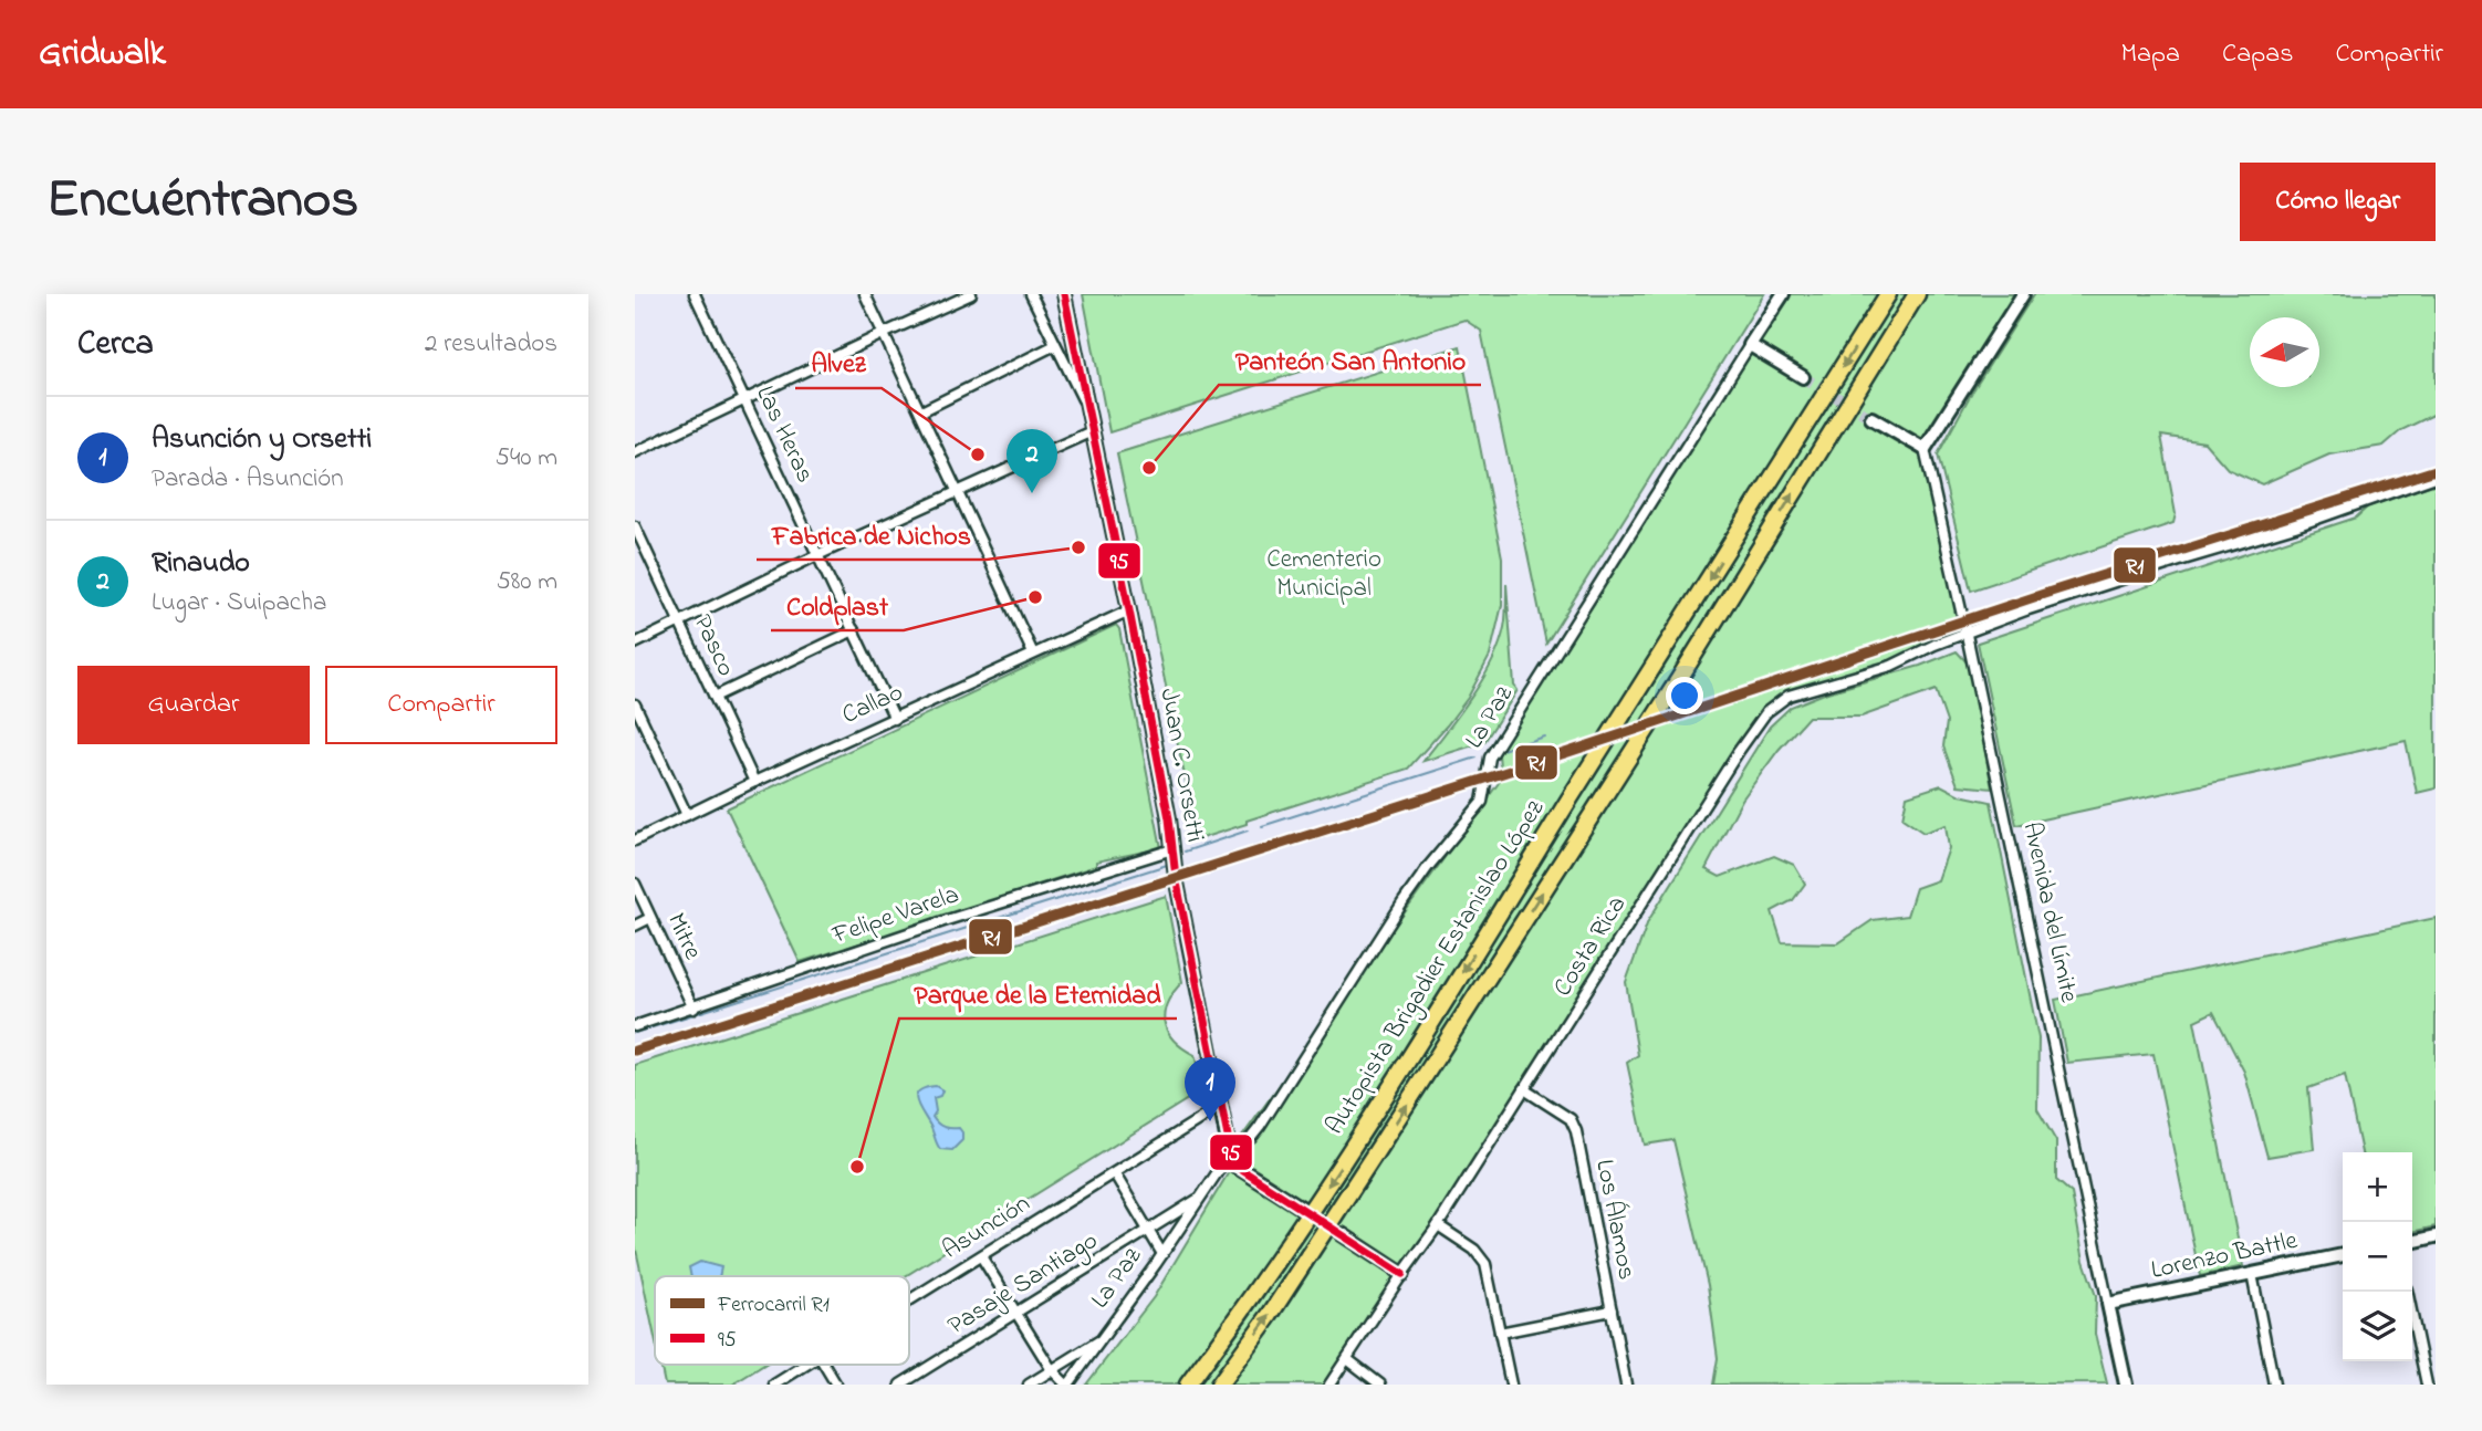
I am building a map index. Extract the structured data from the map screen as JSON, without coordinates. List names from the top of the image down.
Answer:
{
  "streets": {
    "highway": ["Autopista Brigadier Estanislao López"],
    "street": [
      "Las Heras",
      "Pasco",
      "Callao",
      "La Paz",
      "Juan C. Orsetti",
      "Avenida del Límite",
      "Felipe Varela",
      "Mitre",
      "Costa Rica",
      "Los Álamos",
      "Asunción",
      "Lorenzo Battle",
      "Pasaje Santiago"
    ]
  },
  "crossings": [
    ["Las Heras", "Callao"],
    ["Pasco", "Callao"],
    ["Callao", "Juan C. Orsetti"],
    ["La Paz", "Juan C. Orsetti"],
    ["La Paz", "Pasaje Santiago"],
    ["Juan C. Orsetti", "Felipe Varela"],
    ["Juan C. Orsetti", "Asunción"],
    ["Juan C. Orsetti", "Pasaje Santiago"],
    ["Avenida del Límite", "Costa Rica"],
    ["Avenida del Límite", "Lorenzo Battle"],
    ["Felipe Varela", "Mitre"],
    ["Costa Rica", "Los Álamos"]
  ],
  "parks": ["Cementerio Municipal"],
  "places": [
    "Alvez",
    "Panteón San Antonio",
    "Fabrica de Nichos",
    "Coldplast",
    "Parque de la Eternidad"
  ],
  "lines": ["transit line 95", "rail line R1"],
  "legend": ["Ferrocarril R1", "95"],
  "north": "left",
  "page": {
    "header": "Gridwalk",
    "nav": ["Mapa", "Capas", "Compartir"],
    "title": "Encuéntranos",
    "buttons": [
      "Cómo llegar",
      ["Guardar", "Compartir"]
    ],
    "heading": ["Cerca", "2 resultados"],
    "list": [
      {
        "mark": "1",
        "name": "Asunción y Orsetti",
        "note": "Parada · Asunción",
        "value": "540 m"
      },
      {
        "mark": "2",
        "name": "Rinaudo",
        "note": "Lugar · Suipacha",
        "value": "580 m"
      }
    ],
    "pins": ["2", "1"],
    "map_buttons": ["+", "−"]
  }
}
